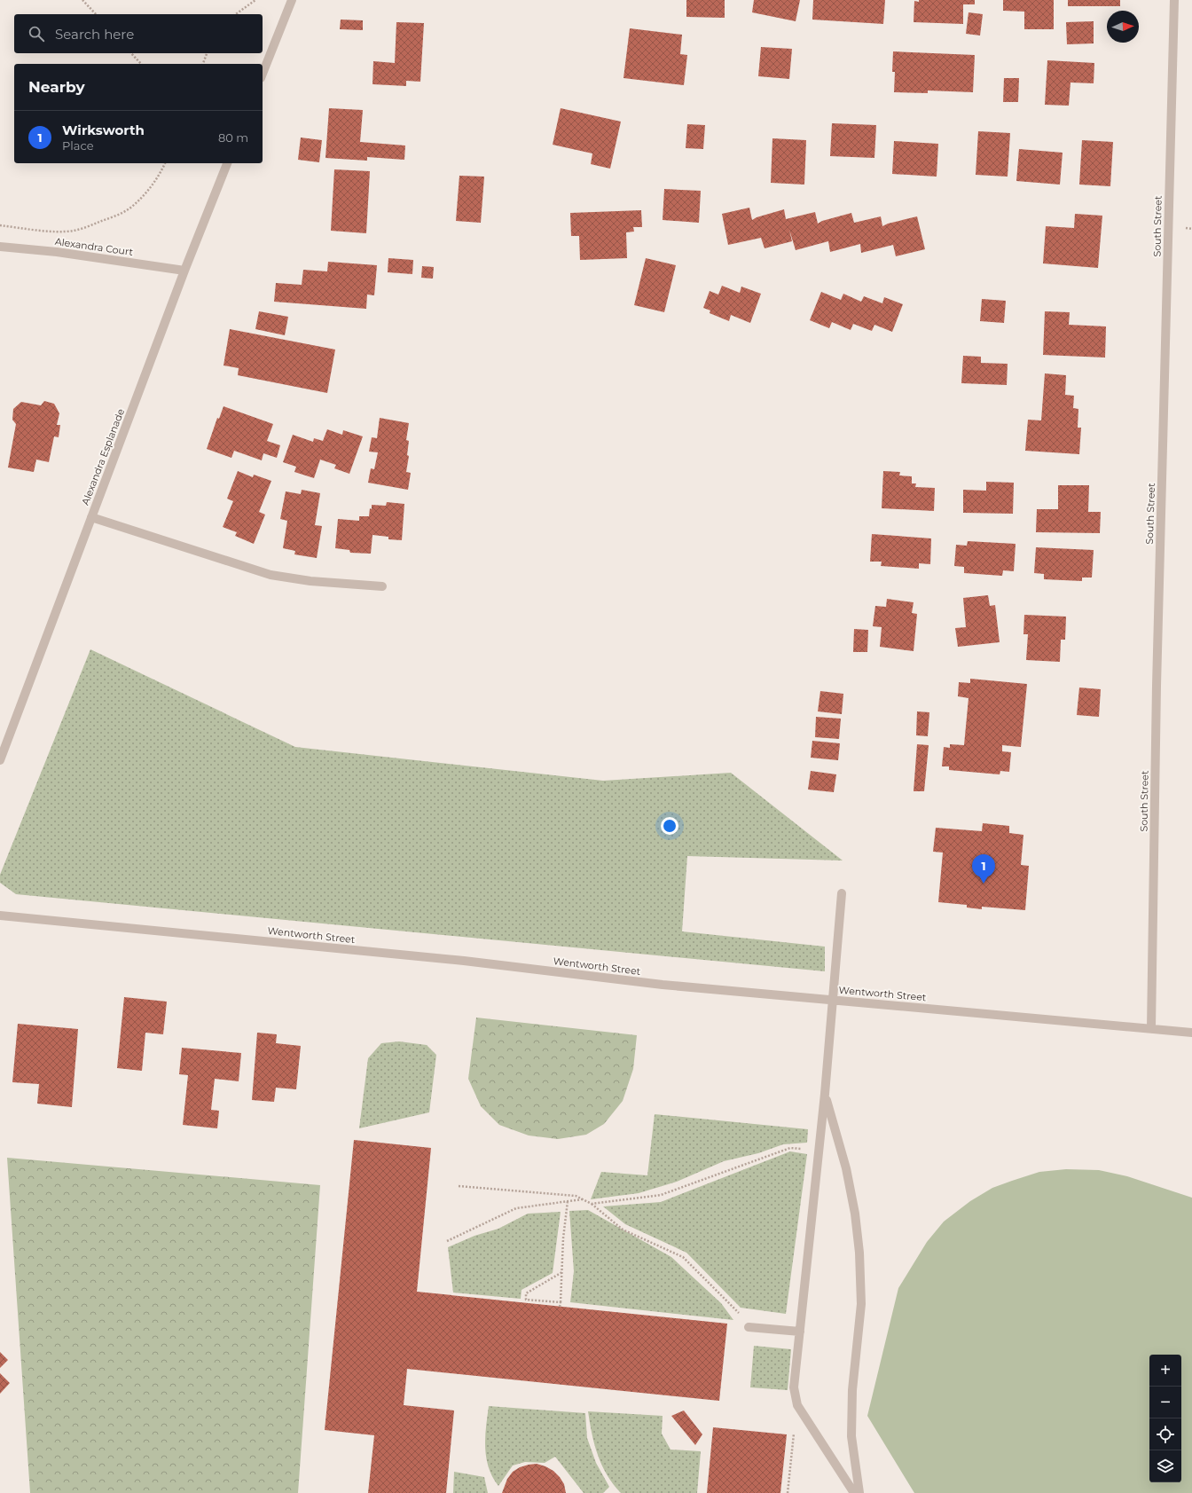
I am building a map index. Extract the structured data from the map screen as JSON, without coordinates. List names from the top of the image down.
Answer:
{
  "streets": {
    "street": [
      "South Street",
      "Alexandra Court",
      "Alexandra Esplanade",
      "Wentworth Street"
    ]
  },
  "crossings": [
    ["South Street", "Wentworth Street"],
    ["Alexandra Court", "Alexandra Esplanade"]
  ],
  "north": "right",
  "page": {
    "search": "Search here",
    "heading": "Nearby",
    "list": [
      {
        "mark": "1",
        "name": "Wirksworth",
        "note": "Place",
        "value": "80 m"
      }
    ],
    "pins": "1",
    "map_buttons": ["+", "−"]
  }
}
